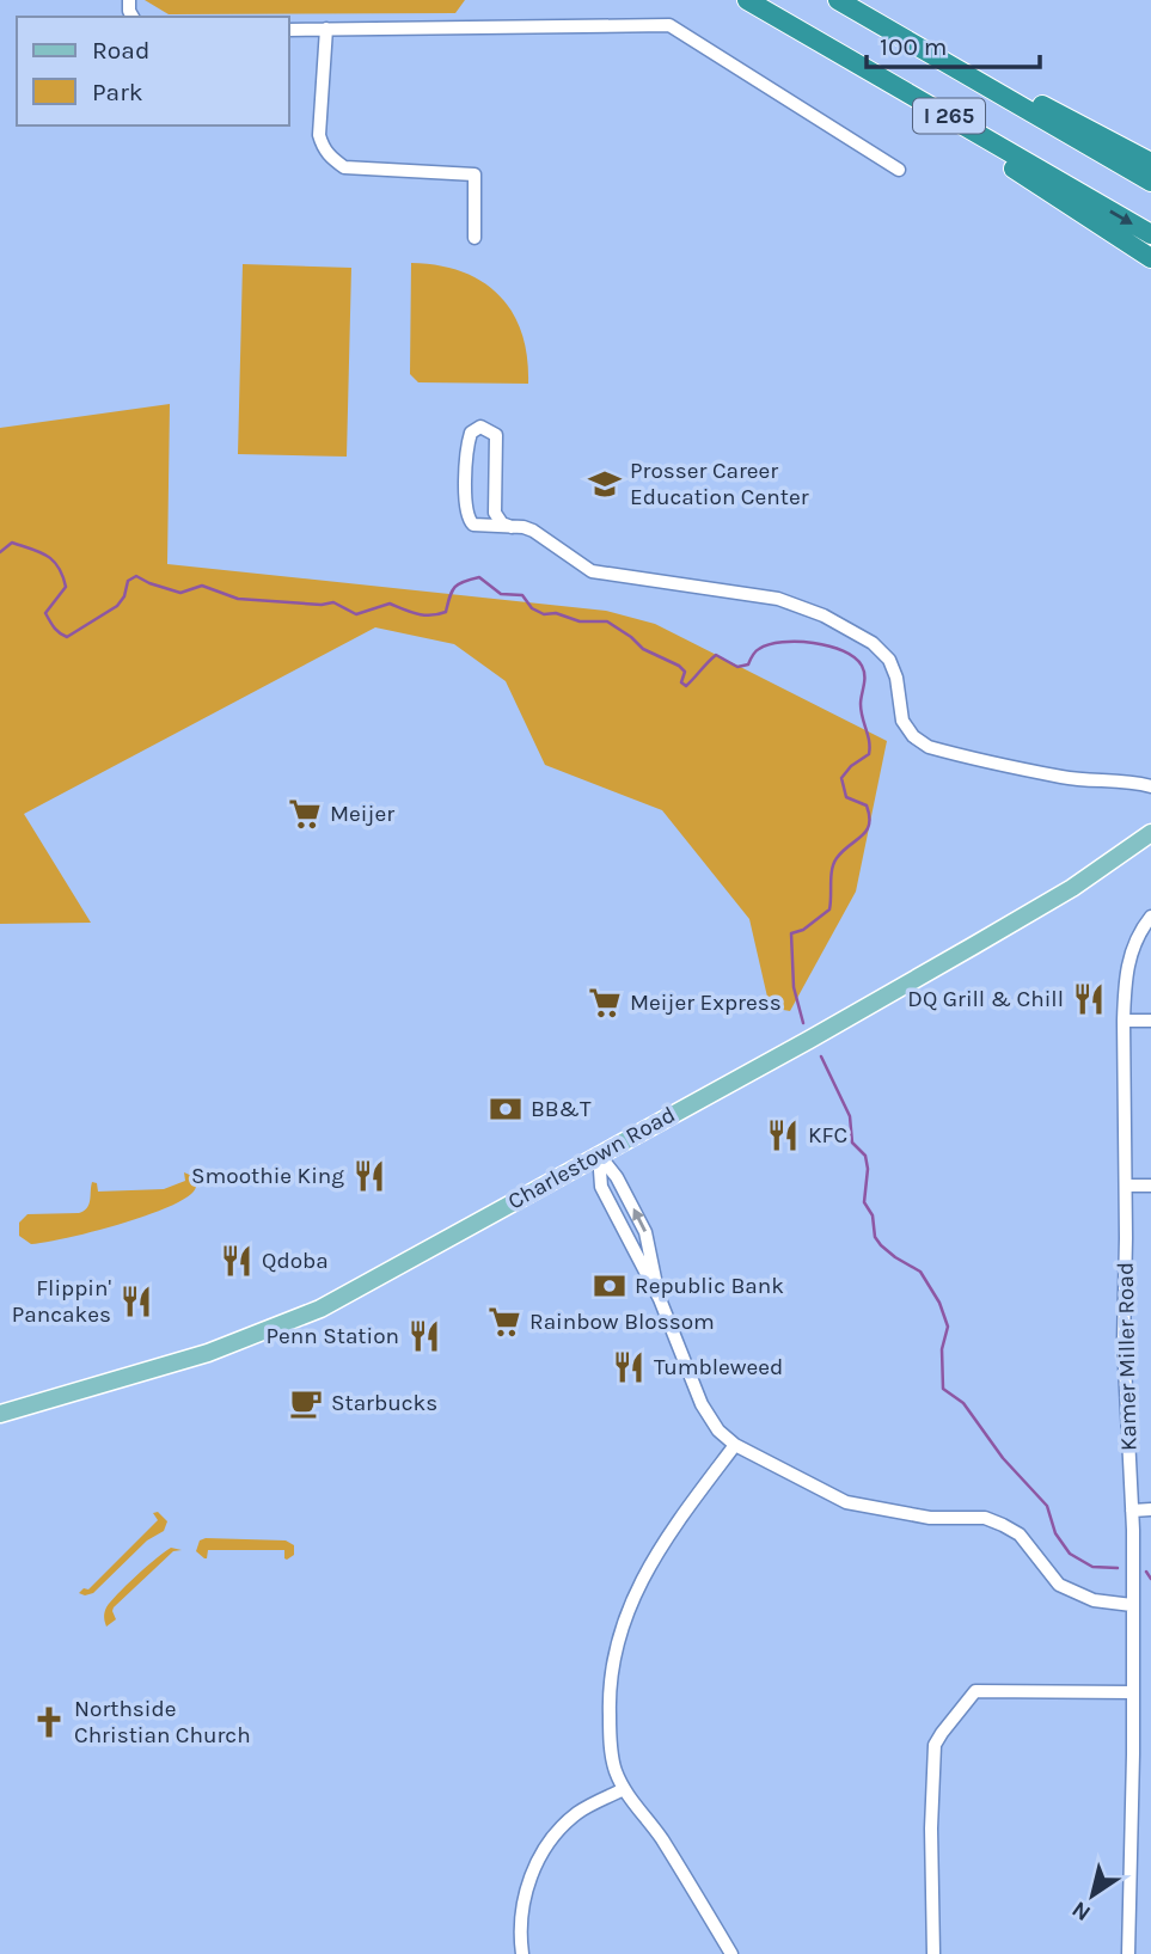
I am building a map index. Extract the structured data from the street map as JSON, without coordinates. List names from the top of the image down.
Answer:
{
  "streets": {
    "highway": ["I 265"],
    "main road": ["Charlestown Road"],
    "street": ["Kamer Miller Road"]
  },
  "places": {
    "school or university": ["Prosser Career Education Center"],
    "supermarket": ["Meijer", "Meijer Express", "Rainbow Blossom"],
    "restaurant": [
      "DQ Grill & Chill",
      "KFC",
      "Smoothie King",
      "Qdoba",
      "Flippin' Pancakes",
      "Penn Station",
      "Tumbleweed"
    ],
    "bank": ["BB&T", "Republic Bank"],
    "cafe": ["Starbucks"],
    "church": ["Northside Christian Church"]
  },
  "legend": ["Road", "Park"],
  "scale_bar": "100 m",
  "north": "bottom left"
}
